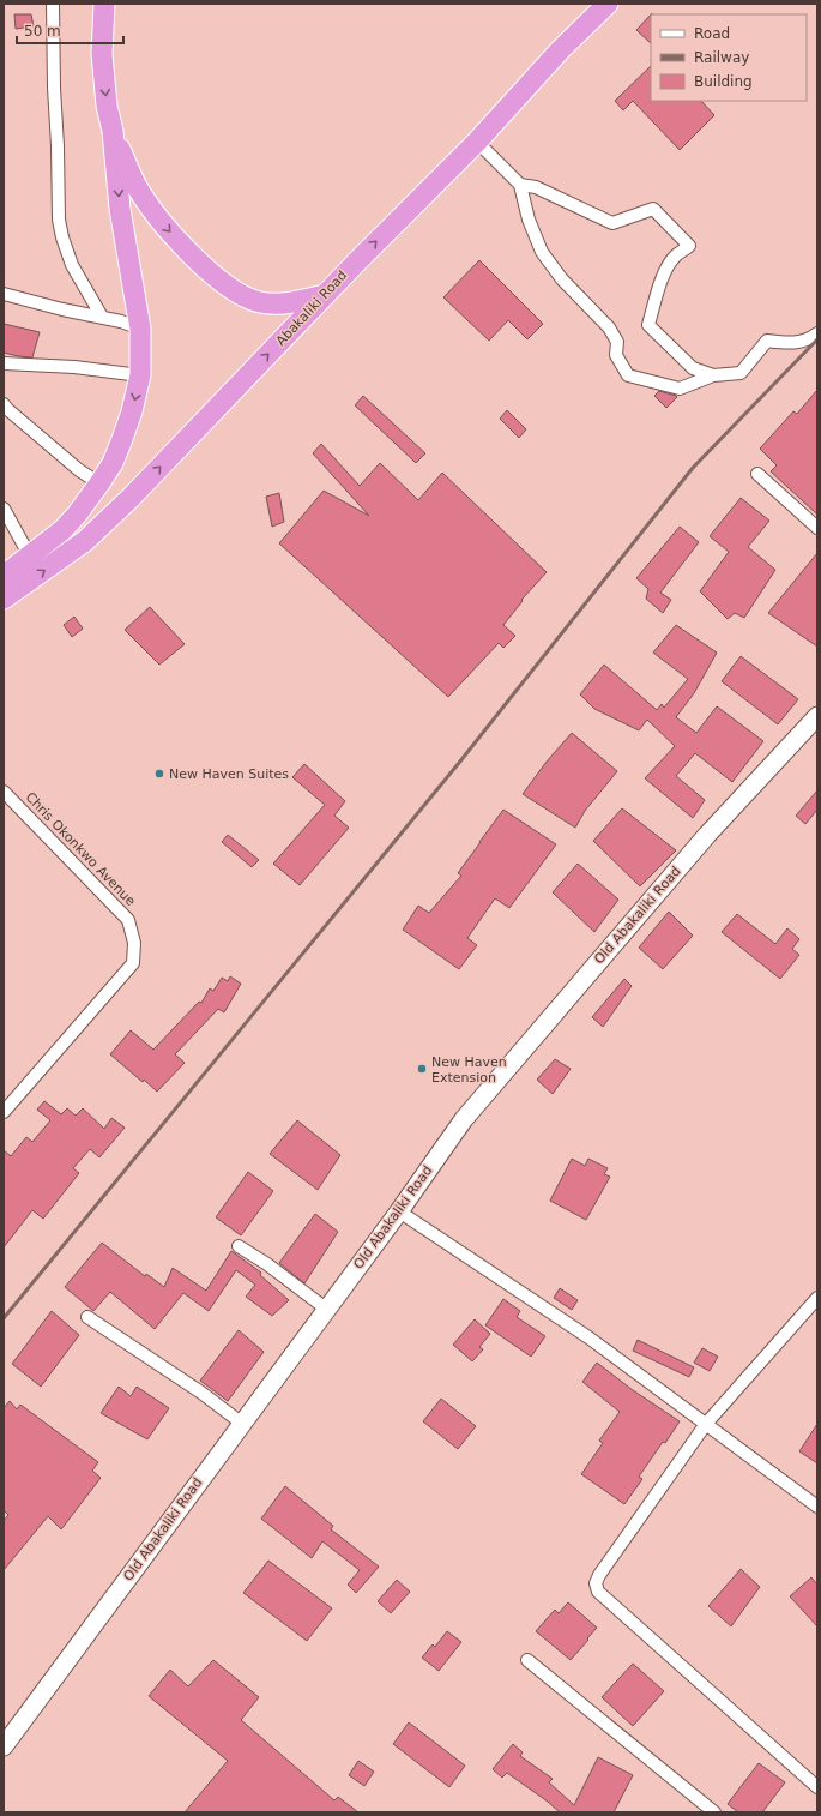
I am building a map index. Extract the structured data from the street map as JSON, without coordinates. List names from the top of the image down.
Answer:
{
  "streets": {
    "highway": ["Abakaliki Road"],
    "main road": ["Old Abakaliki Road"],
    "street": ["Chris Okonkwo Avenue"]
  },
  "one_way": ["Abakaliki Road"],
  "places": ["New Haven Suites", "New Haven Extension"],
  "legend": ["Road", "Railway", "Building"],
  "scale_bar": "50 m"
}
